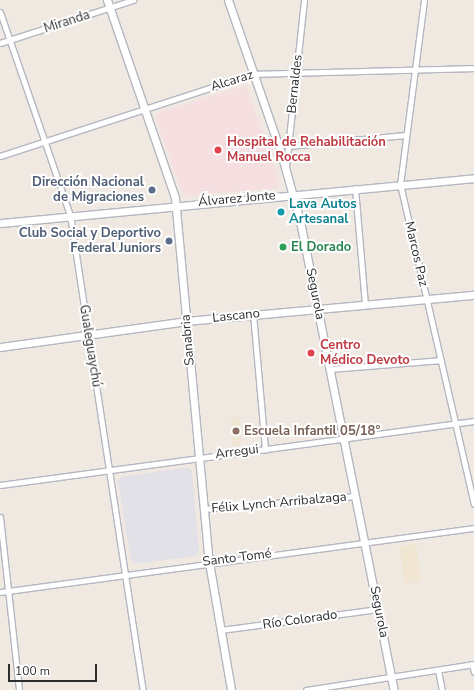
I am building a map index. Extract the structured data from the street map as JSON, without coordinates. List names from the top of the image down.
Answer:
{
  "streets": {
    "street": [
      "Miranda",
      "Alcaraz",
      "Bernaldes",
      "Álvarez Jonte",
      "Marcos Paz",
      "Segurola",
      "Lascano",
      "Sanabria",
      "Gualeguaychú",
      "Arregui",
      "Félix Lynch Arribalzaga",
      "Santo Tomé",
      "Río Colorado"
    ]
  },
  "crossings": [
    ["Miranda", "Sanabria"],
    ["Miranda", "Gualeguaychú"],
    ["Alcaraz", "Bernaldes"],
    ["Alcaraz", "Marcos Paz"],
    ["Alcaraz", "Segurola"],
    ["Alcaraz", "Sanabria"],
    ["Alcaraz", "Gualeguaychú"],
    ["Bernaldes", "Segurola"],
    ["Álvarez Jonte", "Marcos Paz"],
    ["Álvarez Jonte", "Segurola"],
    ["Álvarez Jonte", "Sanabria"],
    ["Álvarez Jonte", "Gualeguaychú"],
    ["Marcos Paz", "Lascano"],
    ["Marcos Paz", "Arregui"],
    ["Segurola", "Lascano"],
    ["Segurola", "Arregui"],
    ["Segurola", "Félix Lynch Arribalzaga"],
    ["Segurola", "Santo Tomé"],
    ["Segurola", "Río Colorado"],
    ["Lascano", "Sanabria"],
    ["Lascano", "Gualeguaychú"],
    ["Sanabria", "Arregui"],
    ["Sanabria", "Félix Lynch Arribalzaga"],
    ["Sanabria", "Santo Tomé"],
    ["Sanabria", "Río Colorado"],
    ["Gualeguaychú", "Arregui"],
    ["Gualeguaychú", "Santo Tomé"]
  ],
  "places": [
    "Hospital de Rehabilitación Manuel Rocca",
    "Dirección Nacional de Migraciones",
    "Lava Autos Artesanal",
    "Club Social y Deportivo Federal Juniors",
    "El Dorado",
    "Centro Médico Devoto",
    "Escuela Infantil 05/18°"
  ],
  "scale_bar": "100 m"
}
